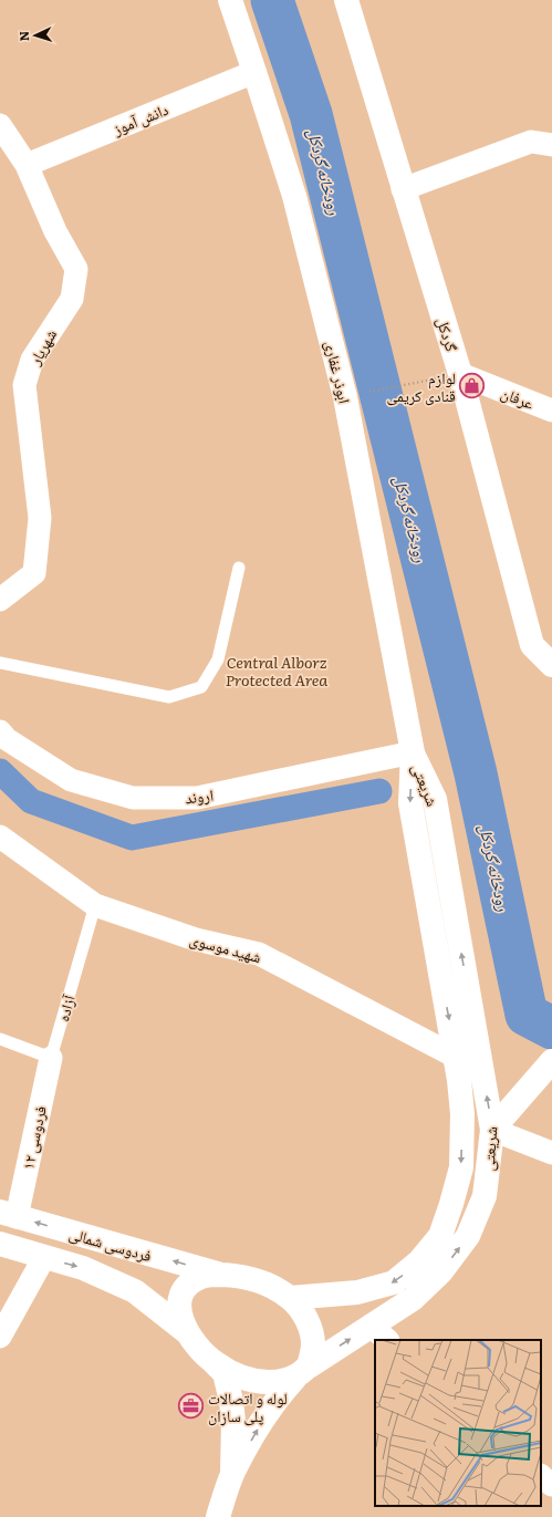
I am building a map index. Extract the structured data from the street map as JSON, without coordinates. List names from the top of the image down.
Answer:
{
  "streets": {
    "street": [
      "دانش آموز",
      "گردکل",
      "شهریار",
      "ابوذر غفاری",
      "عرفان",
      "شریعتی",
      "اروند",
      "شهید موسوی",
      "فردوسی ۱۲",
      "فردوسی شمالی"
    ],
    "lane": ["آزاده"]
  },
  "crossings": [
    ["دانش آموز", "شهریار"],
    ["دانش آموز", "ابوذر غفاری"],
    ["گردکل", "عرفان"],
    ["ابوذر غفاری", "شریعتی"],
    ["ابوذر غفاری", "اروند"],
    ["شریعتی", "اروند"],
    ["شریعتی", "شهید موسوی"],
    ["شریعتی", "فردوسی شمالی"],
    ["شهید موسوی", "آزاده"],
    ["آزاده", "فردوسی ۱۲"],
    ["فردوسی ۱۲", "فردوسی شمالی"]
  ],
  "water": ["رودخانه گردکل"],
  "parks": ["Central Alborz Protected Area"],
  "places": {
    "shop": ["لوازم قنادی کریمی"],
    "office": ["لوله و اتصالات پلی سازان"]
  },
  "north": "left"
}
